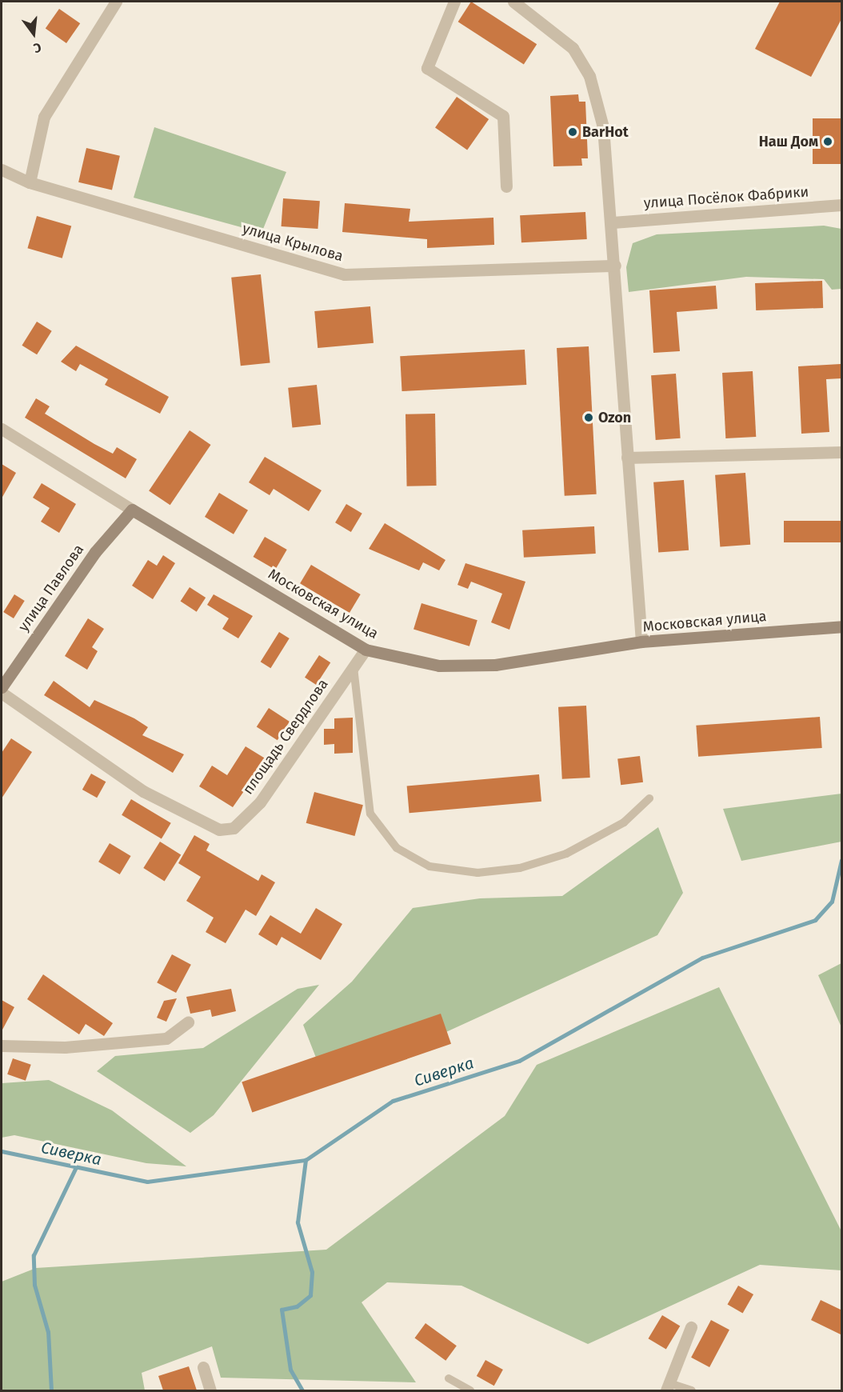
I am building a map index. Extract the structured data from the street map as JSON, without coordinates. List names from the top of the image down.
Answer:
{
  "streets": {
    "main road": ["улица Павлова", "Московская улица"],
    "street": ["улица Посёлок Фабрики", "улица Крылова", "площадь Свердлова"]
  },
  "crossings": [
    ["улица Павлова", "Московская улица"],
    ["Московская улица", "площадь Свердлова"]
  ],
  "water": ["Сиверка"],
  "places": ["BarHot", "Наш Дом", "Ozon"],
  "north": "bottom"
}
